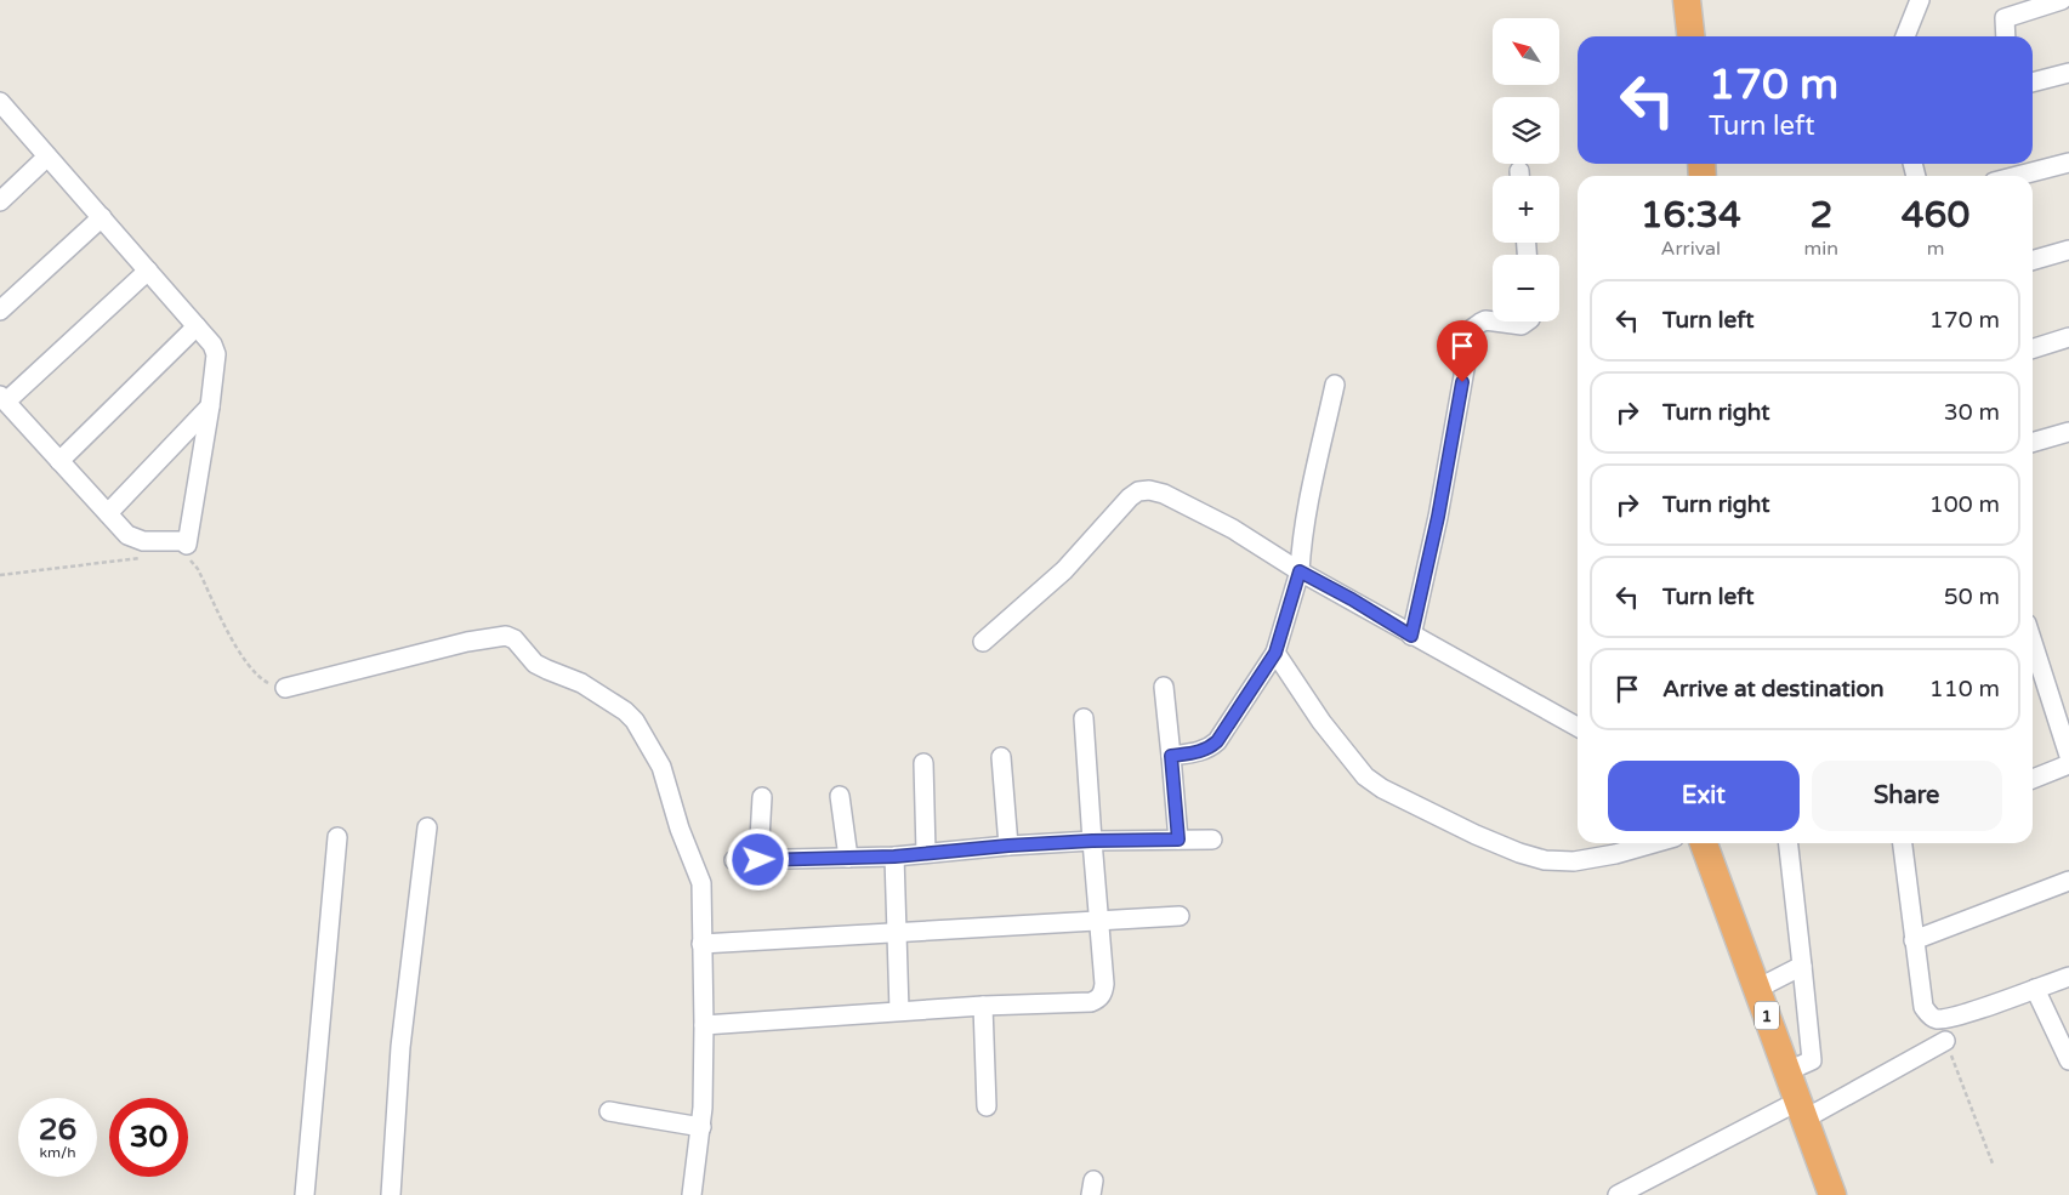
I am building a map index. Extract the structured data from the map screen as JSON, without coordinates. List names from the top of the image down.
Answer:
{
  "streets": {
    "highway": ["1"]
  },
  "north": "top left",
  "page": {
    "map_buttons": ["+", "−"],
    "turn": ["170 m", "Turn left"],
    "eta": [
      "16:34",
      "Arrival",
      "2",
      "min",
      "460",
      "m"
    ],
    "list": [
      {
        "name": "Turn left",
        "value": "170 m"
      },
      {
        "name": "Turn right",
        "value": "30 m"
      },
      {
        "name": "Turn right",
        "value": "100 m"
      },
      {
        "name": "Turn left",
        "value": "50 m"
      },
      {
        "name": "Arrive at destination",
        "value": "110 m"
      }
    ],
    "buttons": ["Exit", "Share"],
    "speed": "26 km/h",
    "limit": "30"
  }
}
